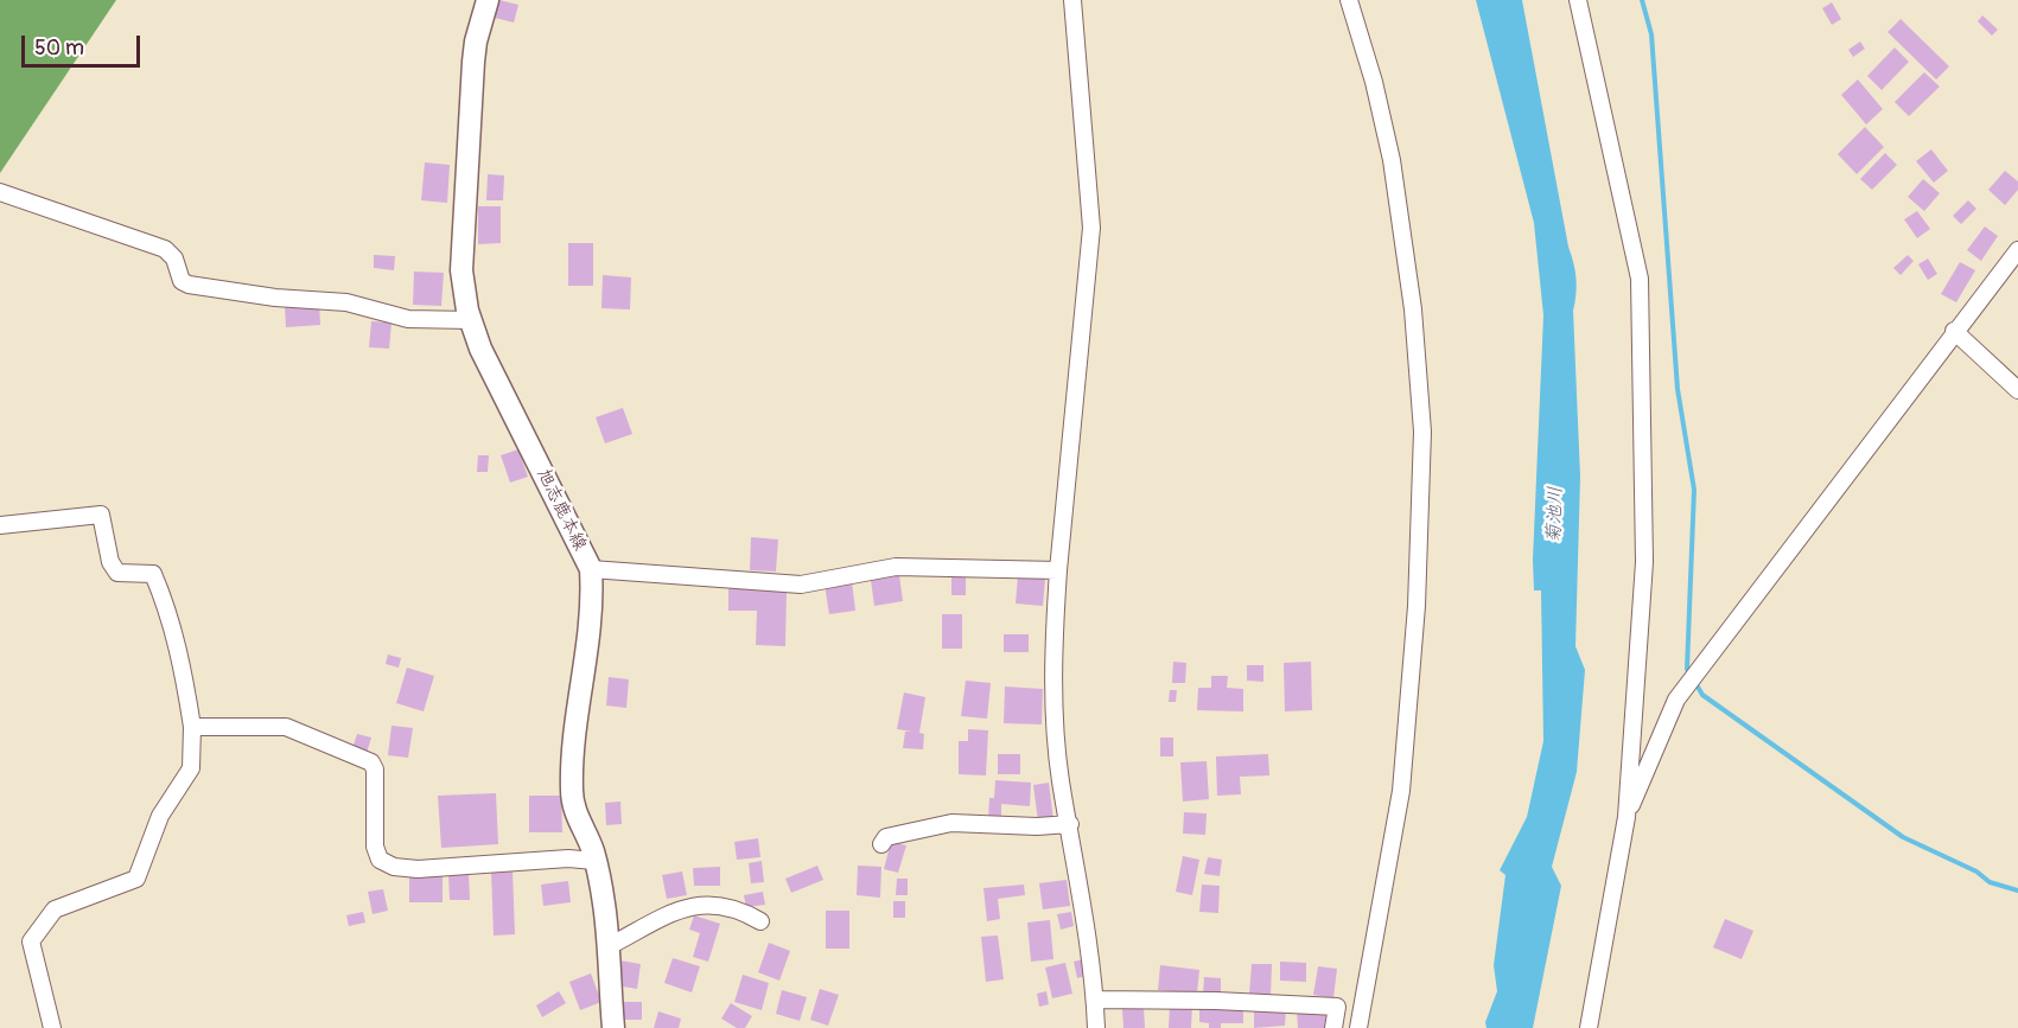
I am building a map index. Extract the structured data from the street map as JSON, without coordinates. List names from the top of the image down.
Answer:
{
  "streets": {
    "main road": ["旭志鹿本線"]
  },
  "water": ["菊池川"],
  "scale_bar": "50 m"
}
